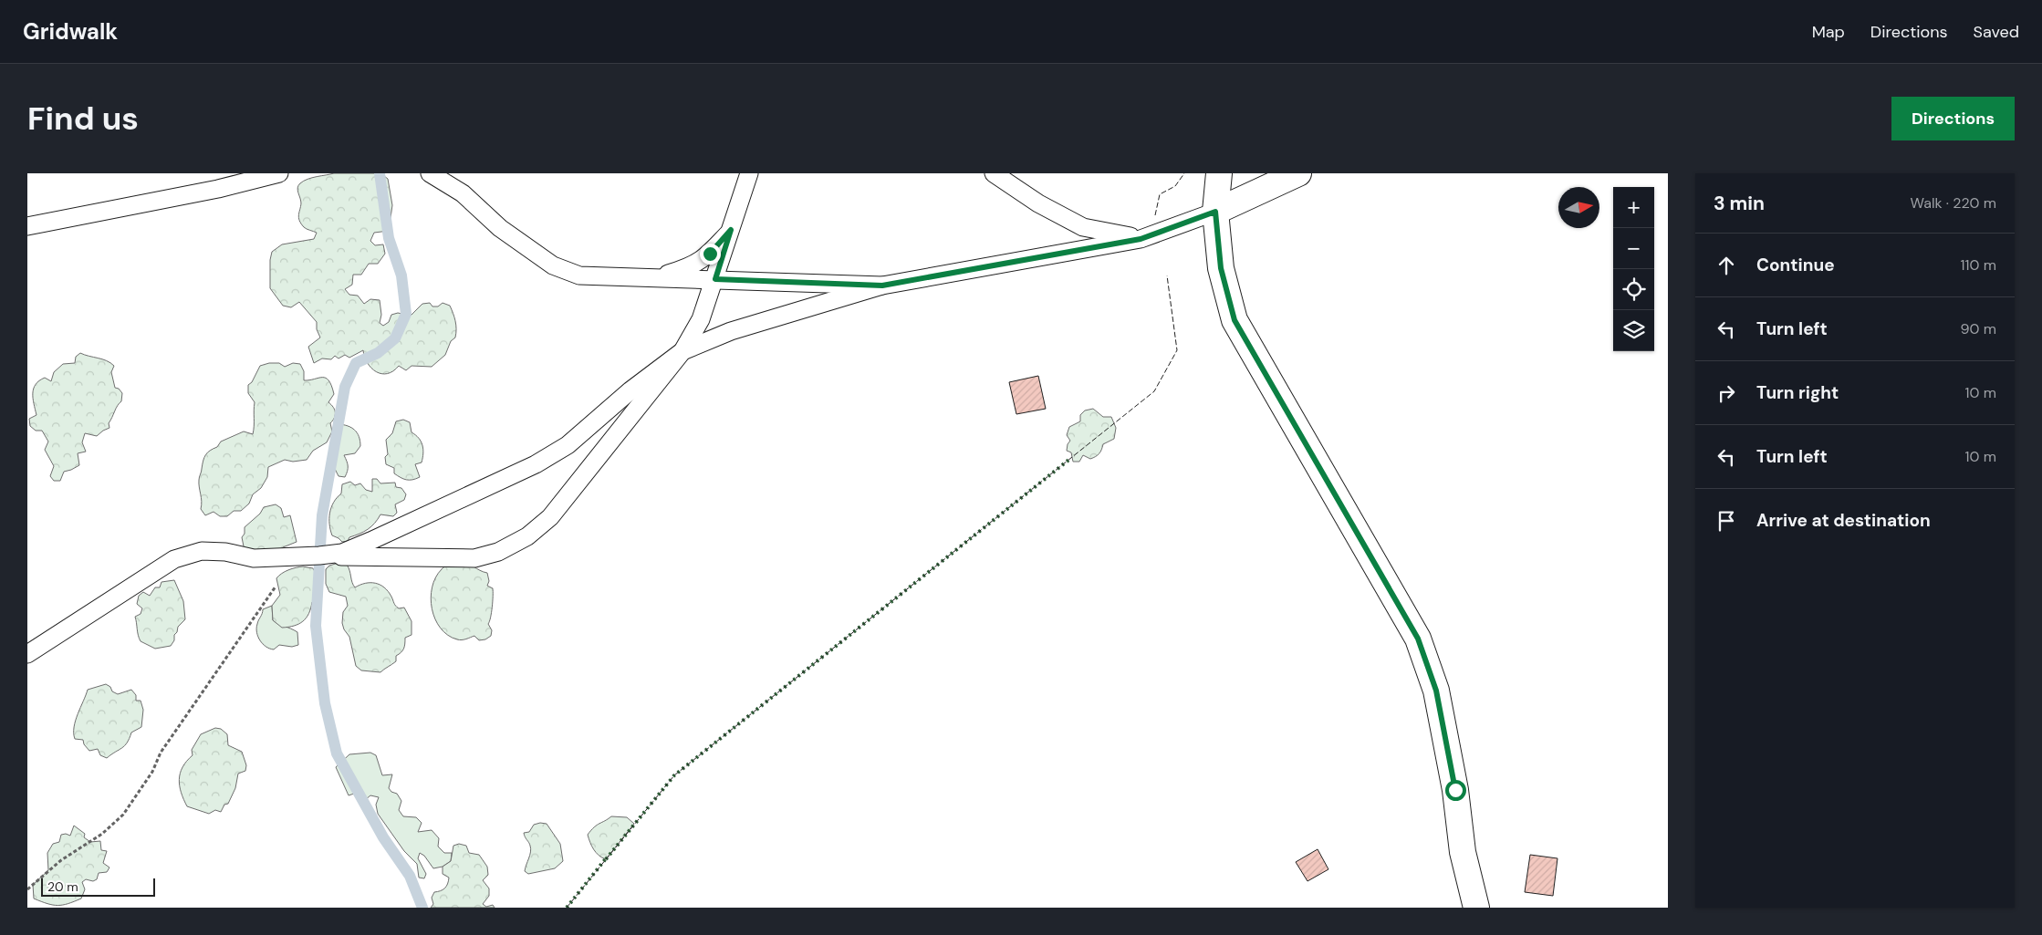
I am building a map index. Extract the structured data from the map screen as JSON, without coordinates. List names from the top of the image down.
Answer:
{
  "scale_bar": "20 m",
  "north": "right",
  "page": {
    "header": "Gridwalk",
    "nav": ["Map", "Directions", "Saved"],
    "buttons": "Directions",
    "title": "Find us",
    "heading": ["3 min", "Walk · 220 m"],
    "map_buttons": ["+", "−"],
    "list": [
      ["Continue", "110 m"],
      ["Turn left", "90 m"],
      ["Turn right", "10 m"],
      ["Turn left", "10 m"],
      "Arrive at destination"
    ],
    "scale": "20 m"
  }
}
